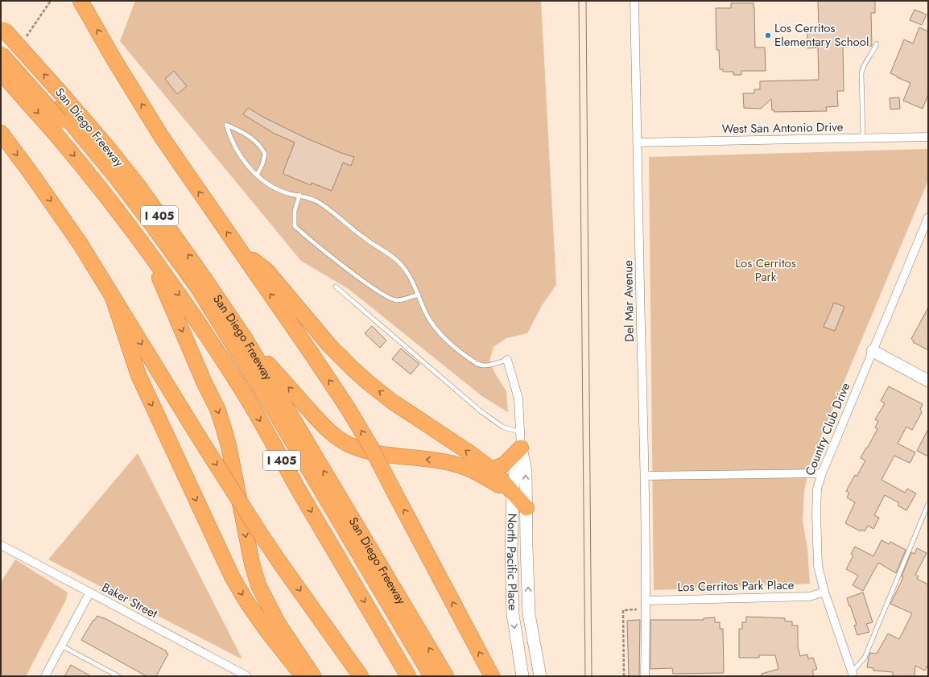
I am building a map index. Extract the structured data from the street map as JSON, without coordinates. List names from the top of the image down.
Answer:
{
  "streets": {
    "highway": ["San Diego Freeway", "I 405"],
    "main road": ["North Pacific Place"],
    "street": [
      "West San Antonio Drive",
      "Del Mar Avenue",
      "Country Club Drive",
      "Los Cerritos Park Place",
      "Baker Street"
    ]
  },
  "crossings": [
    ["West San Antonio Drive", "Del Mar Avenue"],
    ["Del Mar Avenue", "Los Cerritos Park Place"],
    ["Country Club Drive", "Los Cerritos Park Place"]
  ],
  "parks": ["Los Cerritos Park"],
  "places": ["Los Cerritos Elementary School"]
}
